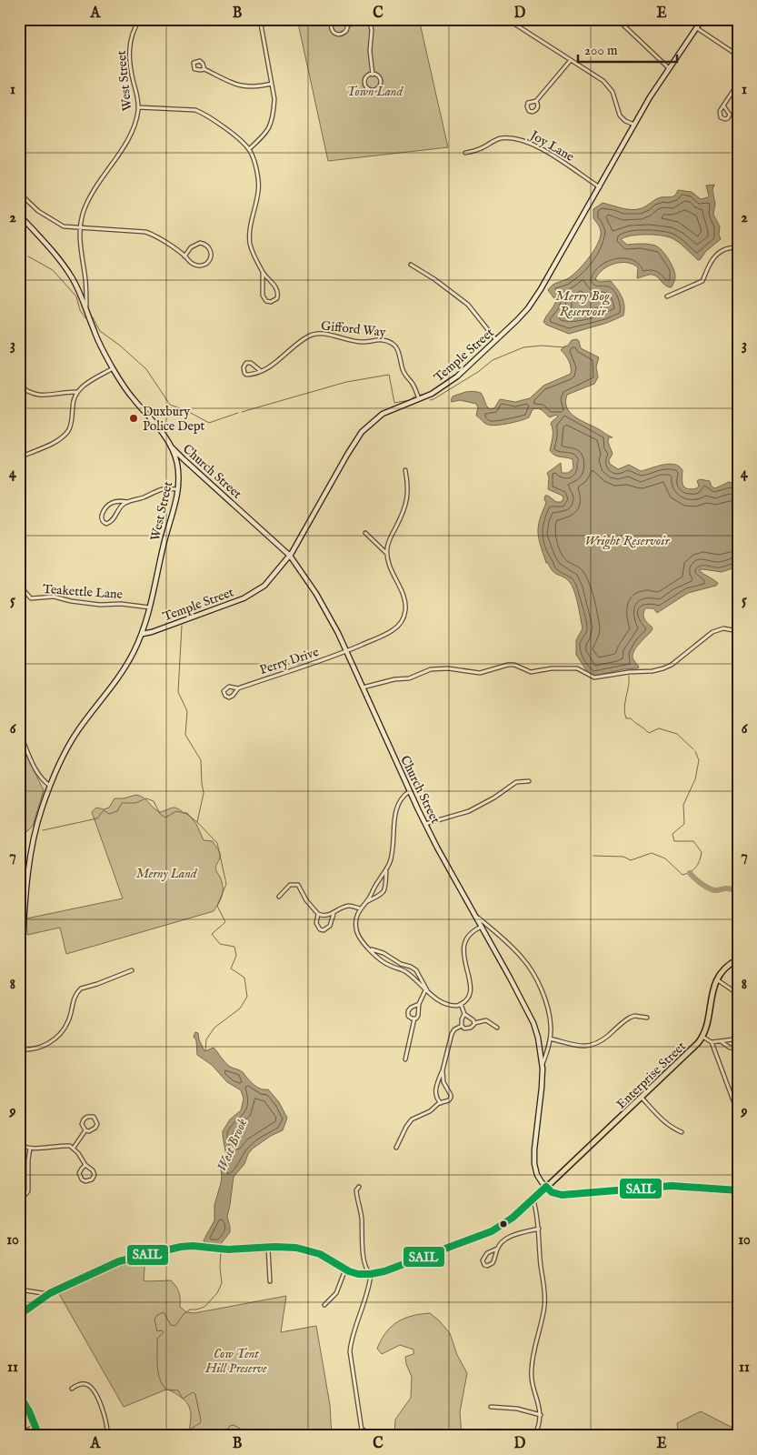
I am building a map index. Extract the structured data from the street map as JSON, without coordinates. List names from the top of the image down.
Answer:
{
  "streets": {
    "main road": [
      "West Street",
      "Temple Street",
      "Church Street",
      "Enterprise Street"
    ],
    "street": [
      "Joy Lane",
      "Gifford Way",
      "Teakettle Lane",
      "Perry Drive"
    ]
  },
  "crossings": [
    ["West Street", "Temple Street"],
    ["West Street", "Church Street"],
    ["West Street", "Teakettle Lane"],
    ["Joy Lane", "Temple Street"],
    ["Gifford Way", "Temple Street"],
    ["Temple Street", "Church Street"],
    ["Church Street", "Perry Drive"],
    ["Church Street", "Enterprise Street"]
  ],
  "water": ["Merry Bog Reservoir", "Wright Reservoir", "West Brook"],
  "parks": ["Town Land", "Merny Land", "Cow Tent Hill Preserve"],
  "places": ["Duxbury Police Dept"],
  "lines": ["transit line SAIL"],
  "scale_bar": "200 m",
  "grid": {
    "columns": [
      "A",
      "B",
      "C",
      "D",
      "E"
    ],
    "rows": [
      "1",
      "2",
      "3",
      "4",
      "5",
      "6",
      "7",
      "8",
      "9",
      "10",
      "11"
    ]
  }
}
